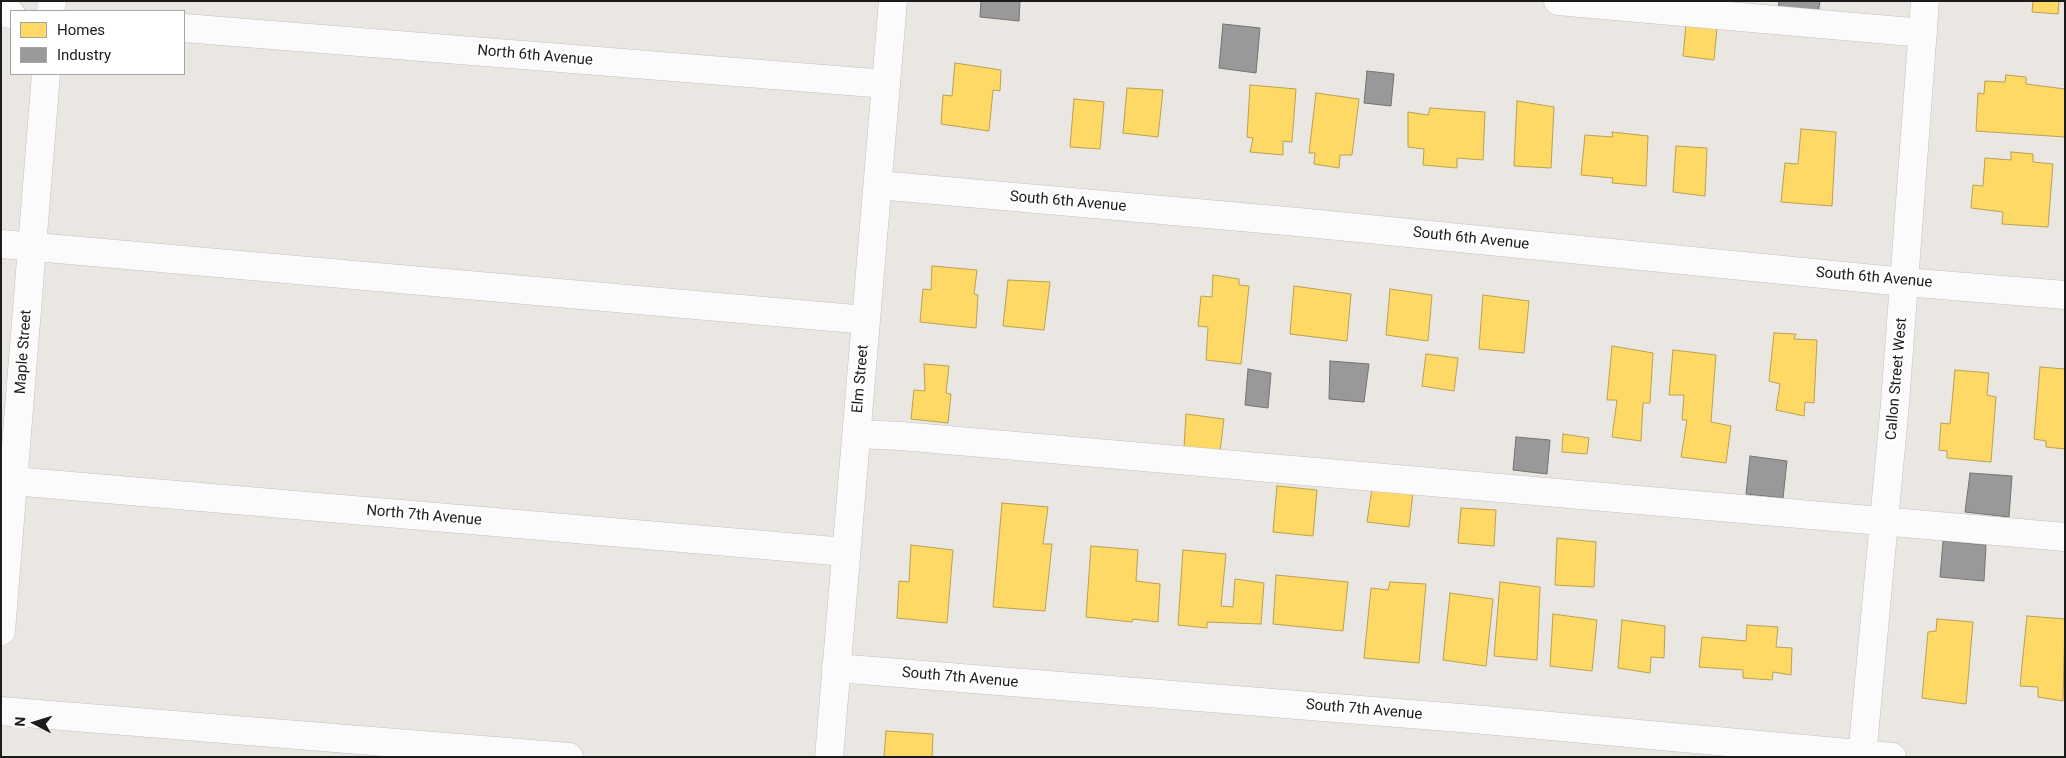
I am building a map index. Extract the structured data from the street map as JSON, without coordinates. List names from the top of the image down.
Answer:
{
  "streets": {
    "street": [
      "North 6th Avenue",
      "South 6th Avenue",
      "Maple Street",
      "Elm Street",
      "Callon Street West",
      "North 7th Avenue",
      "South 7th Avenue"
    ]
  },
  "crossings": [
    ["North 6th Avenue", "Elm Street"],
    ["South 6th Avenue", "Elm Street"],
    ["South 6th Avenue", "Callon Street West"],
    ["Maple Street", "North 7th Avenue"],
    ["Elm Street", "North 7th Avenue"],
    ["Elm Street", "South 7th Avenue"],
    ["Callon Street West", "South 7th Avenue"]
  ],
  "legend": ["Homes", "Industry"],
  "north": "left"
}
